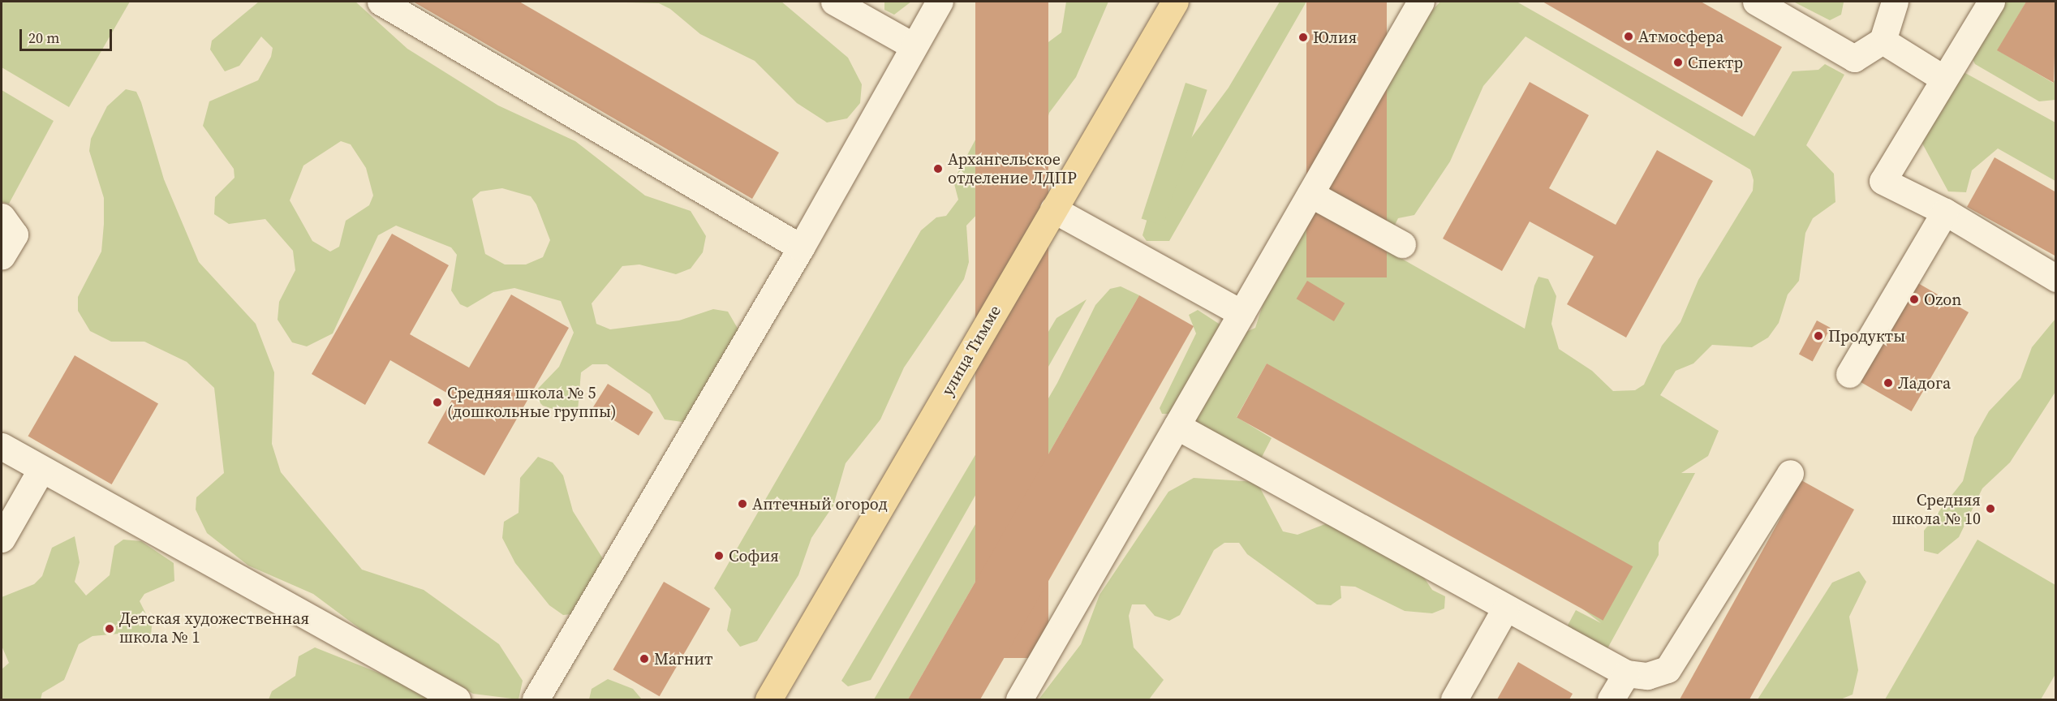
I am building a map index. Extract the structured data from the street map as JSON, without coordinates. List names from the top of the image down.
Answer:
{
  "streets": {
    "main road": ["улица Тимме"]
  },
  "places": [
    "Атмосфера",
    "Юлия",
    "Спектр",
    "Архангельское отделение ЛДПР",
    "Ozon",
    "Продукты",
    "Ладога",
    "Средняя школа № 5 (дошкольные группы)",
    "Аптечный огород",
    "Средняя школа № 10",
    "София",
    "Детская художественная школа № 1",
    "Магнит"
  ],
  "scale_bar": "20 m"
}
